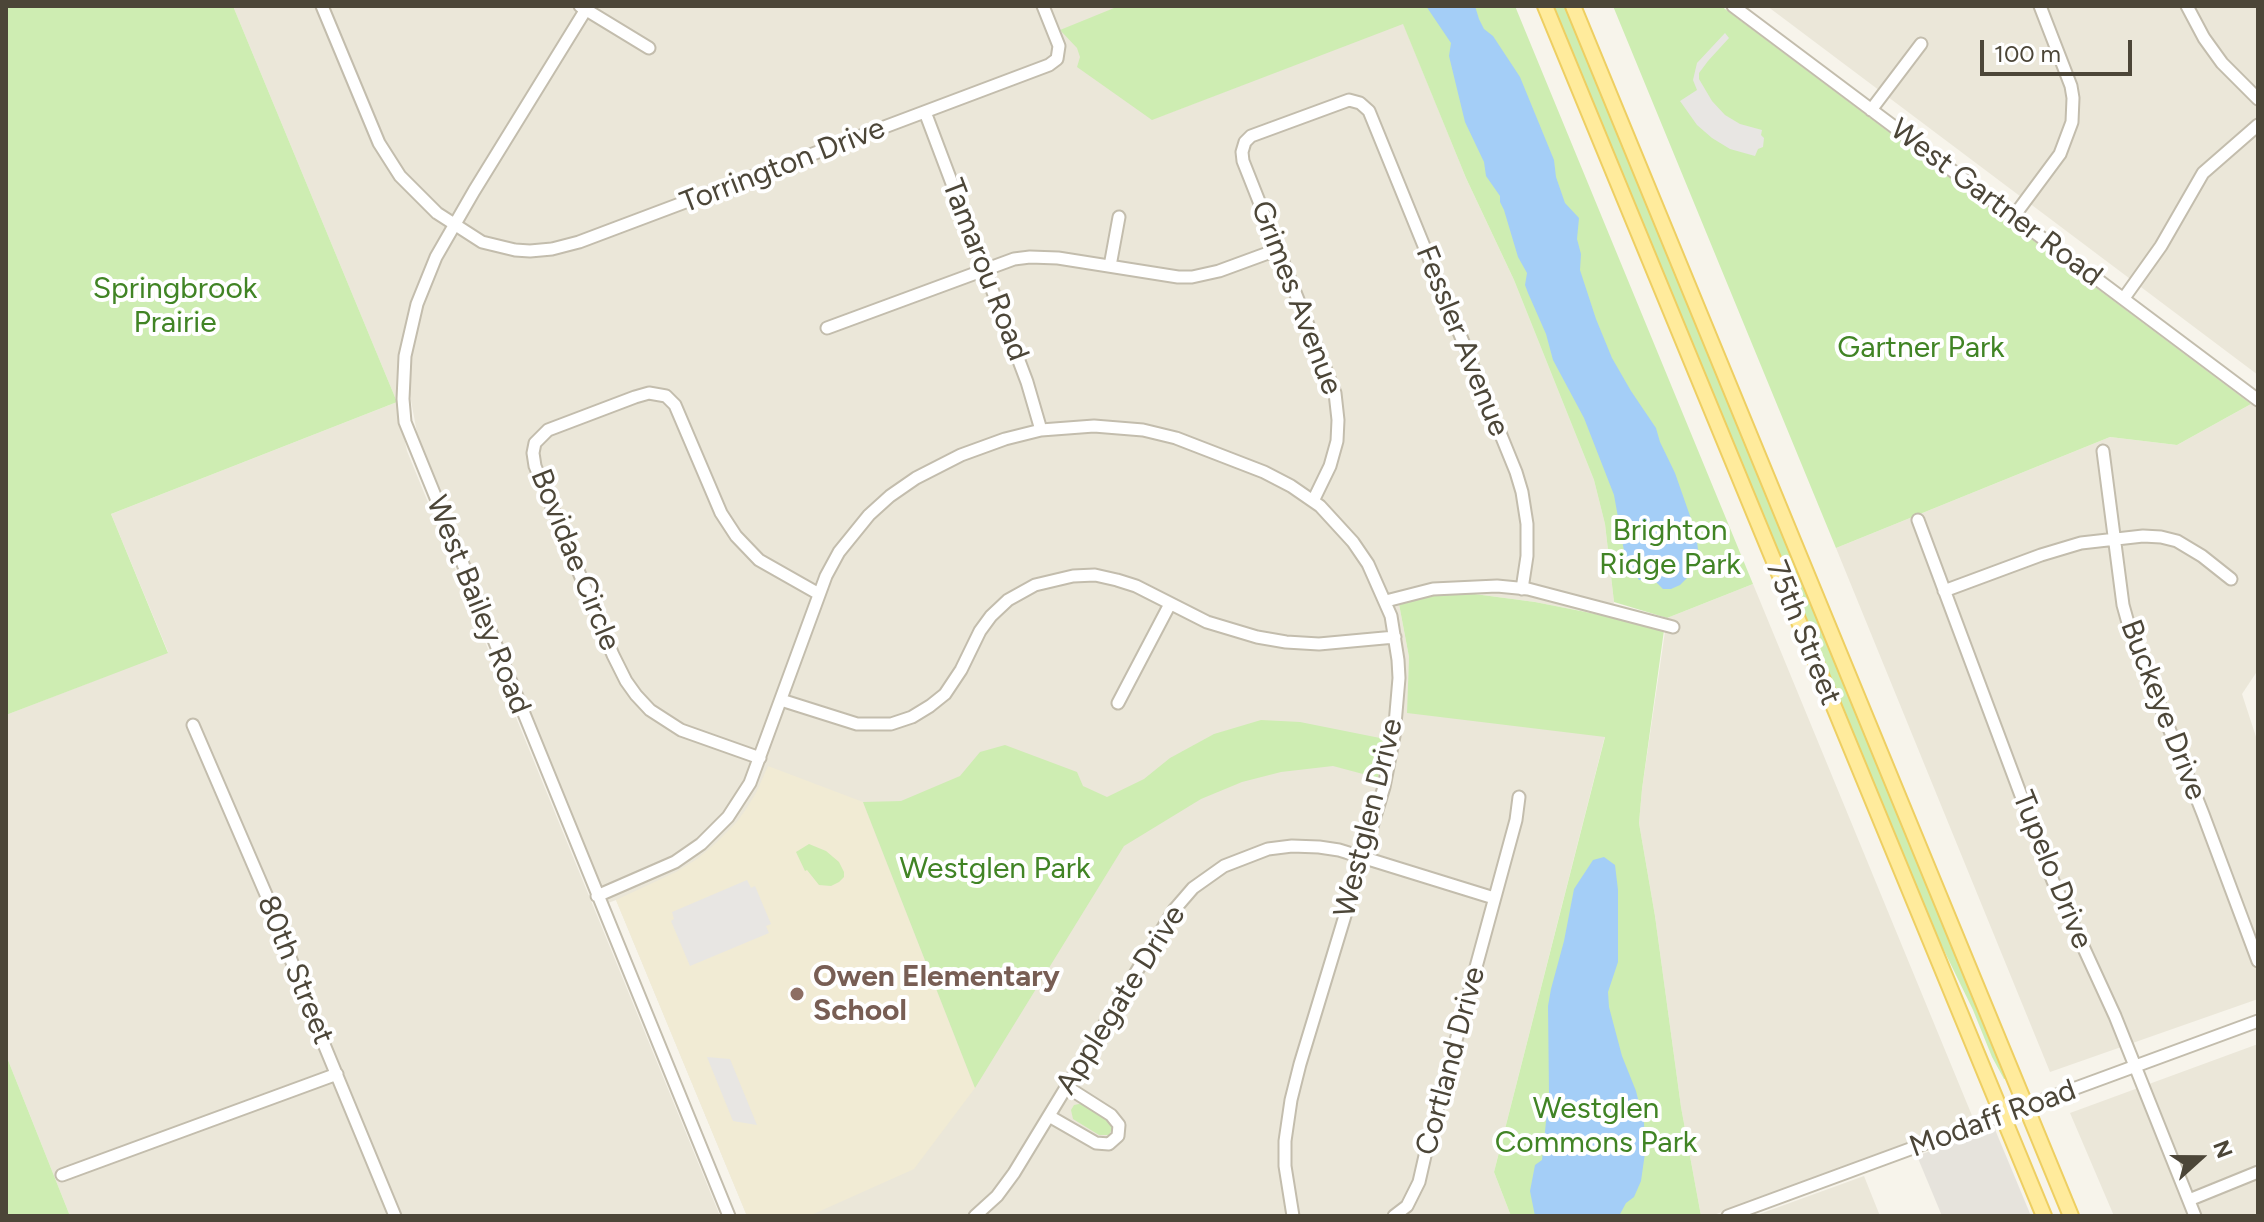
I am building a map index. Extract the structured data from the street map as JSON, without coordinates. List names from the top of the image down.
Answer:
{
  "streets": {
    "main road": ["75th Street"],
    "street": [
      "Torrington Drive",
      "West Gartner Road",
      "Tamarou Road",
      "Grimes Avenue",
      "Fessler Avenue",
      "Bovidae Circle",
      "West Bailey Road",
      "Buckeye Drive",
      "Westglen Drive",
      "Tupelo Drive",
      "80th Street",
      "Applegate Drive",
      "Cortland Drive",
      "Modaff Road"
    ]
  },
  "crossings": [
    ["Torrington Drive", "Tamarou Road"],
    ["Torrington Drive", "West Bailey Road"],
    ["Tamarou Road", "Westglen Drive"],
    ["Grimes Avenue", "Fessler Avenue"],
    ["Grimes Avenue", "Westglen Drive"],
    ["Bovidae Circle", "Westglen Drive"],
    ["West Bailey Road", "Westglen Drive"],
    ["75th Street", "Modaff Road"],
    ["Westglen Drive", "Applegate Drive"],
    ["Tupelo Drive", "Modaff Road"],
    ["Applegate Drive", "Cortland Drive"]
  ],
  "parks": [
    "Springbrook Prairie",
    "Gartner Park",
    "Brighton Ridge Park",
    "Westglen Park",
    "Westglen Commons Park"
  ],
  "places": ["Owen Elementary School"],
  "scale_bar": "100 m",
  "north": "right"
}
